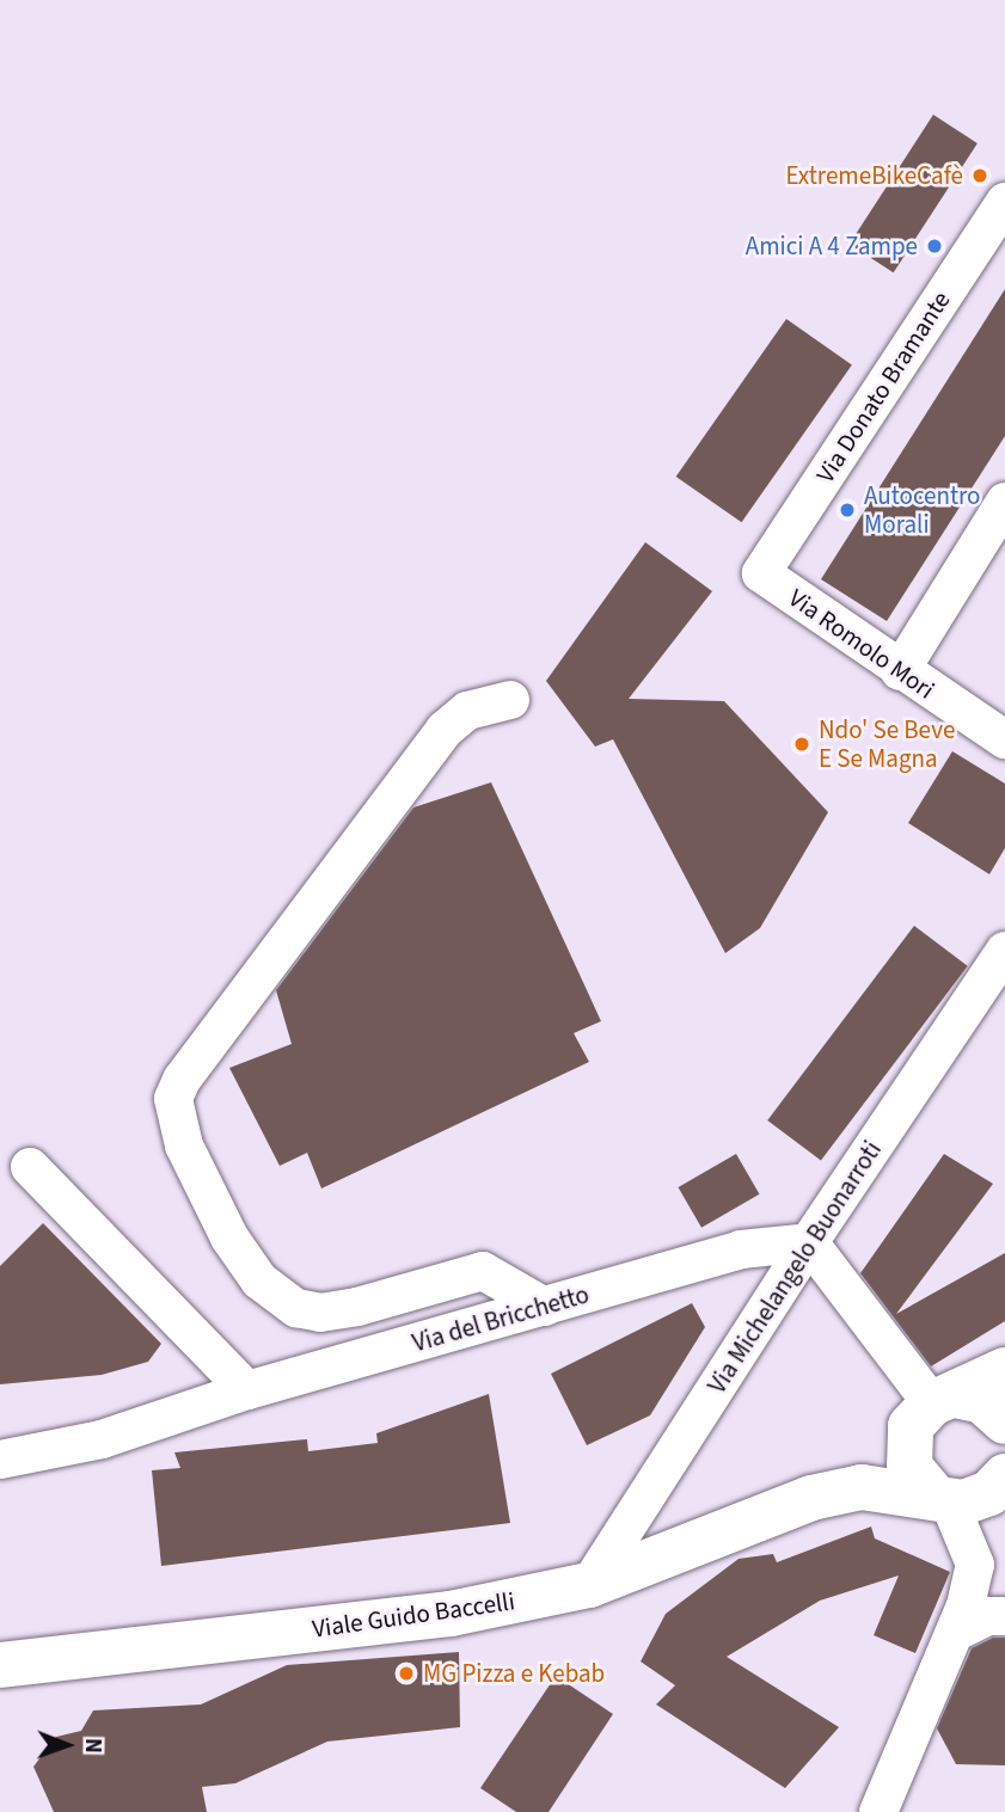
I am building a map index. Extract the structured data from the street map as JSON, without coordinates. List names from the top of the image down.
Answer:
{
  "streets": {
    "main road": ["Viale Guido Baccelli"],
    "street": [
      "Via Donato Bramante",
      "Via Romolo Mori",
      "Via Michelangelo Buonarroti",
      "Via del Bricchetto"
    ]
  },
  "crossings": [
    ["Via Donato Bramante", "Via Romolo Mori"],
    ["Via Michelangelo Buonarroti", "Via del Bricchetto"],
    ["Via Michelangelo Buonarroti", "Viale Guido Baccelli"]
  ],
  "places": [
    "ExtremeBikeCafè",
    "Amici A 4 Zampe",
    "Autocentro Morali",
    "Ndo' Se Beve E Se Magna",
    "MG Pizza e Kebab"
  ],
  "north": "right"
}
